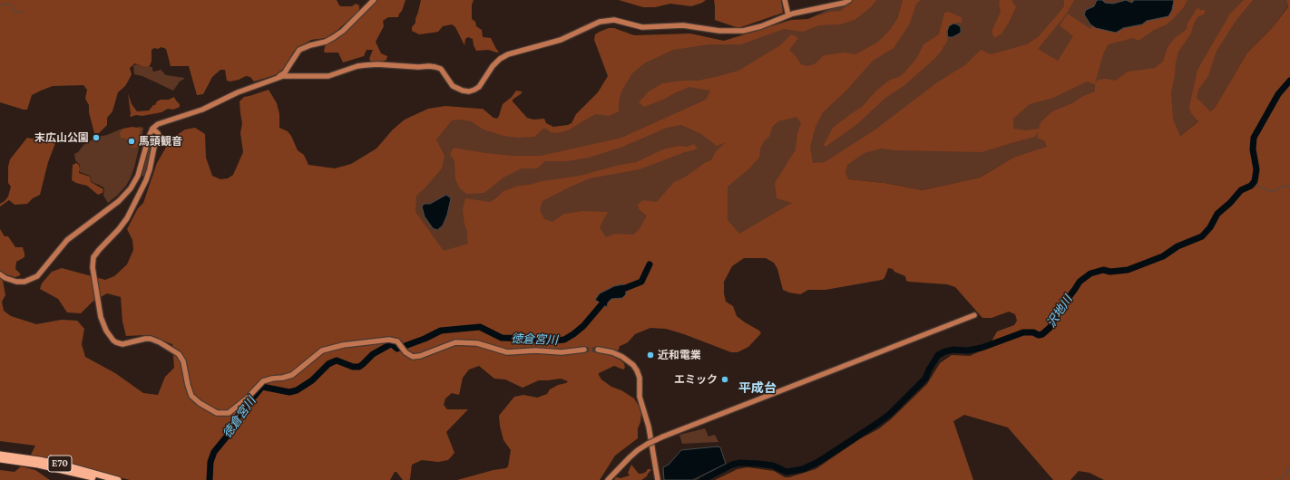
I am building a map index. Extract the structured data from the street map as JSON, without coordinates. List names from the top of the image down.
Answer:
{
  "streets": {
    "highway": ["E70"]
  },
  "districts": ["平成台"],
  "water": ["沢地川", "徳倉宮川"],
  "places": [
    "末広山公園",
    "馬頭観音",
    "近和電業",
    "エミック"
  ]
}
